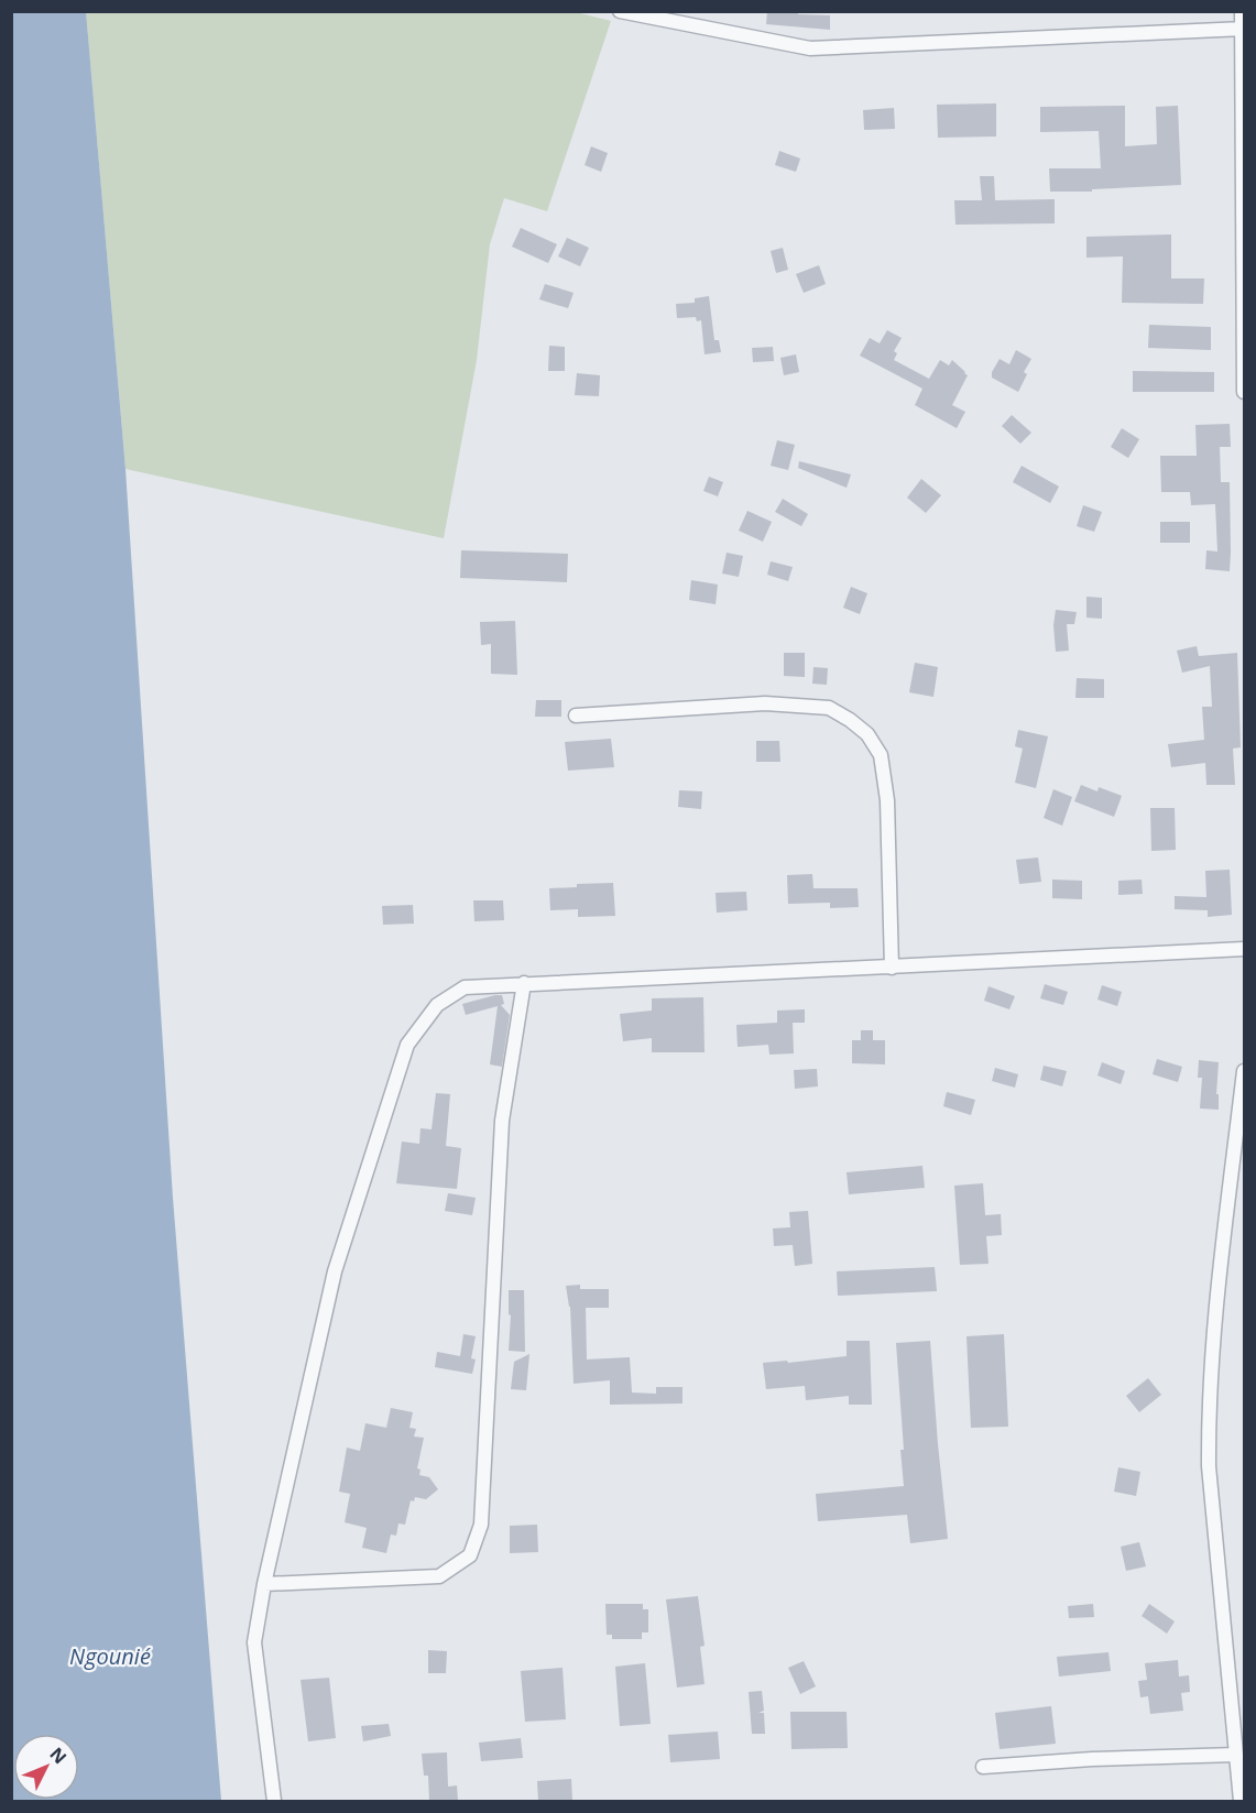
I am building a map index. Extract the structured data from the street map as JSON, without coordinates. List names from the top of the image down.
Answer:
{
  "water": ["Ngounié"],
  "north": "top right"
}
